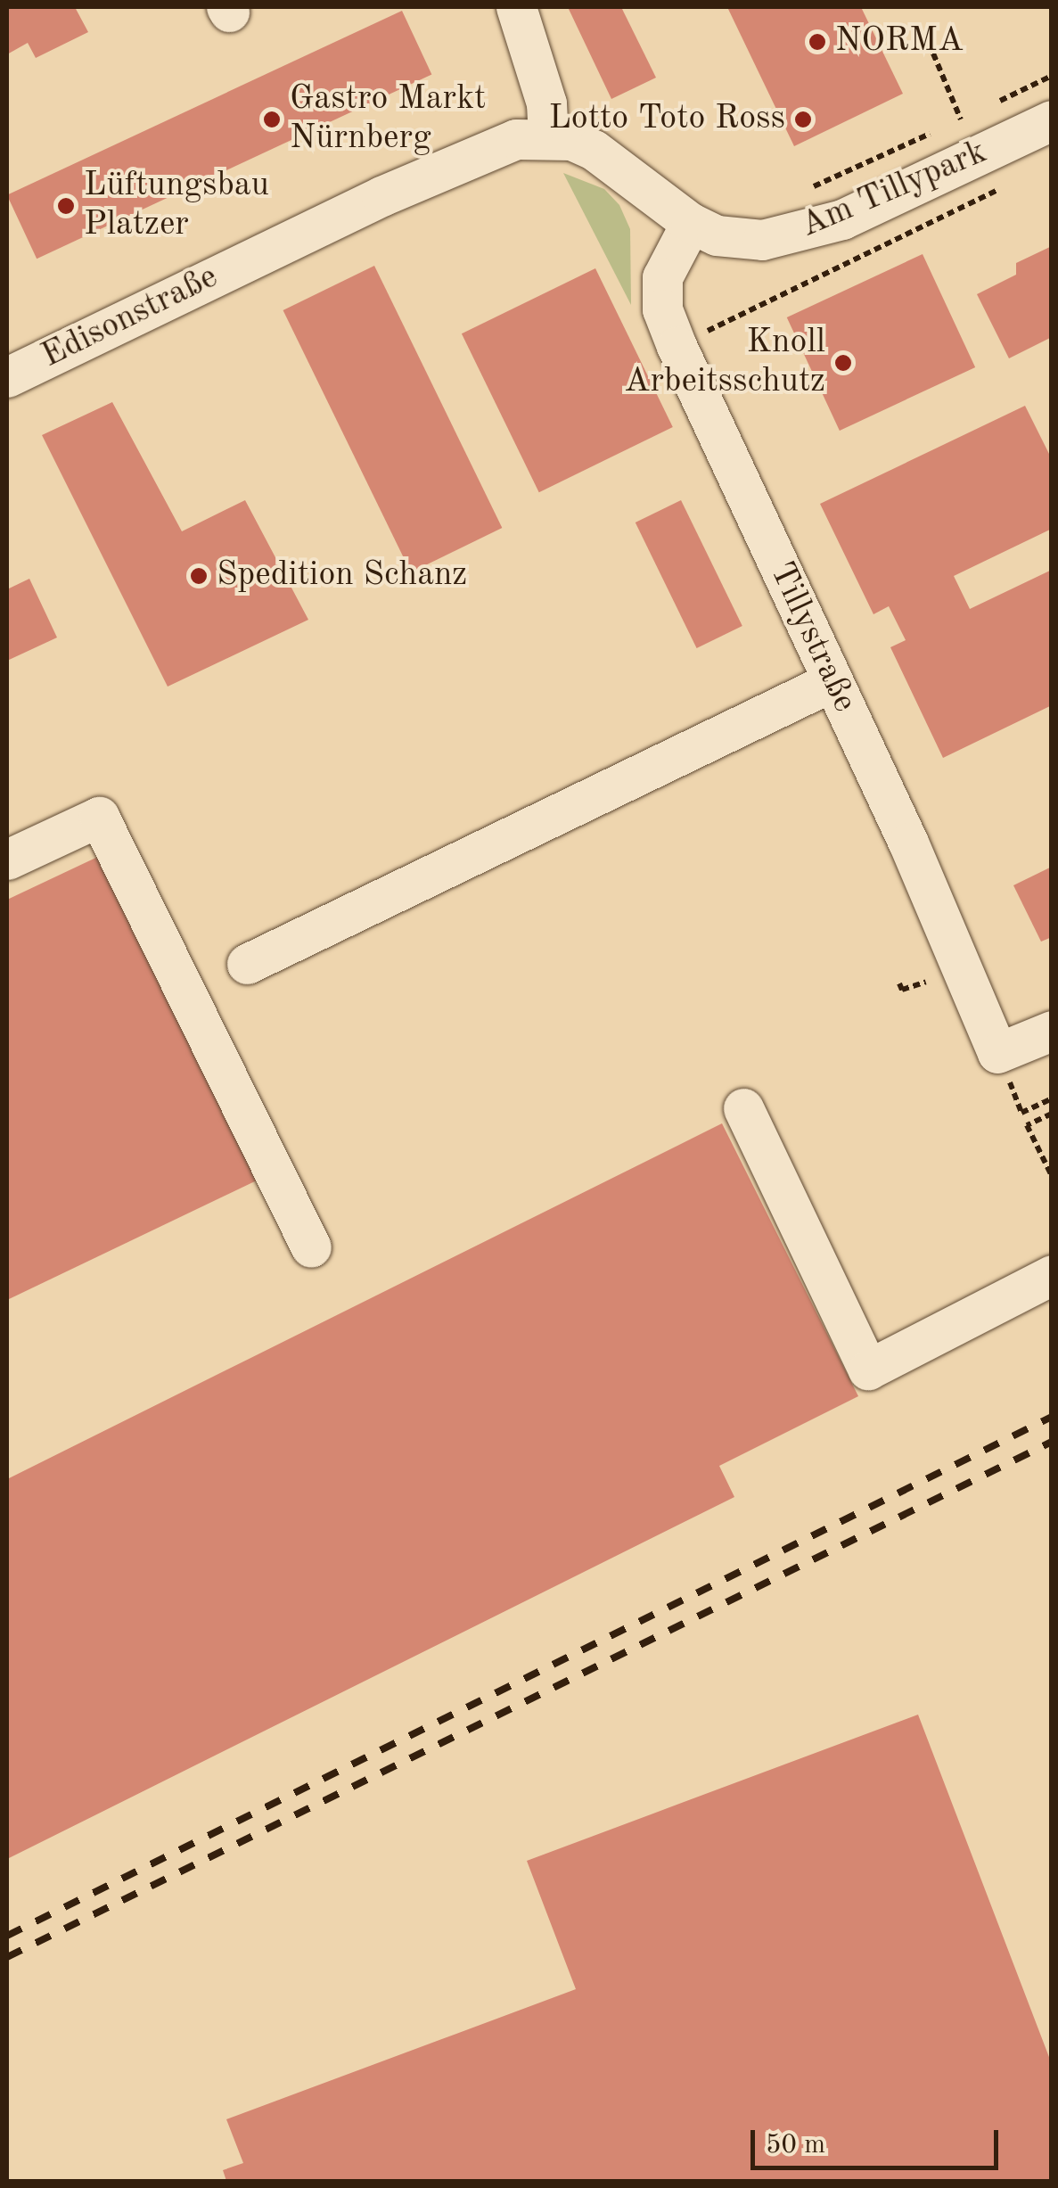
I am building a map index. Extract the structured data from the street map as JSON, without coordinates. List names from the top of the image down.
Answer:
{
  "streets": {
    "street": ["Am Tillypark", "Edisonstraße", "Tillystraße"]
  },
  "crossings": [
    ["Am Tillypark", "Edisonstraße"],
    ["Am Tillypark", "Tillystraße"]
  ],
  "places": [
    "NORMA",
    "Gastro Markt Nürnberg",
    "Lotto Toto Ross",
    "Lüftungsbau Platzer",
    "Knoll Arbeitsschutz",
    "Spedition Schanz"
  ],
  "scale_bar": "50 m"
}
